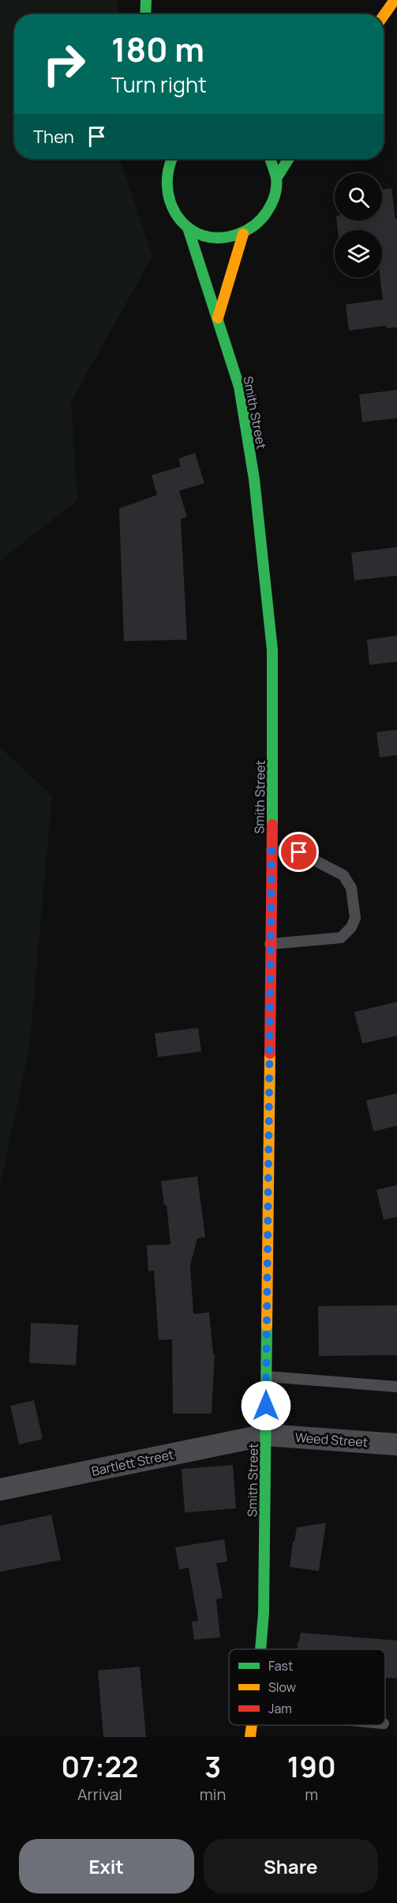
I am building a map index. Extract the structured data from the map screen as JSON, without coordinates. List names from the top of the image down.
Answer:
{
  "streets": {
    "street": ["Smith Street", "Weed Street", "Bartlett Street"]
  },
  "crossings": [
    ["Smith Street", "Weed Street"],
    ["Smith Street", "Bartlett Street"],
    ["Weed Street", "Bartlett Street"]
  ],
  "legend": ["Fast", "Slow", "Jam"],
  "page": {
    "turn": ["180 m", "Turn right"],
    "then": "Then",
    "eta": [
      "07:22",
      "Arrival",
      "3",
      "min",
      "190",
      "m"
    ],
    "buttons": ["Exit", "Share"]
  }
}
